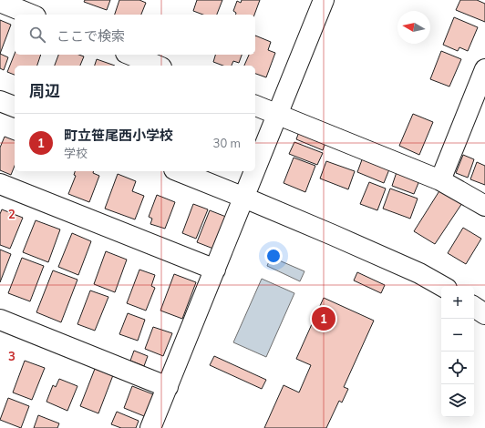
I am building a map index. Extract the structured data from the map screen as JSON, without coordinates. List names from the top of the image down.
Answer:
{
  "north": "left",
  "page": {
    "search": "ここで検索",
    "heading": "周辺",
    "list": [
      {
        "mark": "1",
        "name": "町立笹尾西小学校",
        "note": "学校",
        "value": "30 m"
      }
    ],
    "map_buttons": ["+", "−"],
    "pins": "1"
  },
  "grid": {
    "rows": ["2", "3"]
  }
}
